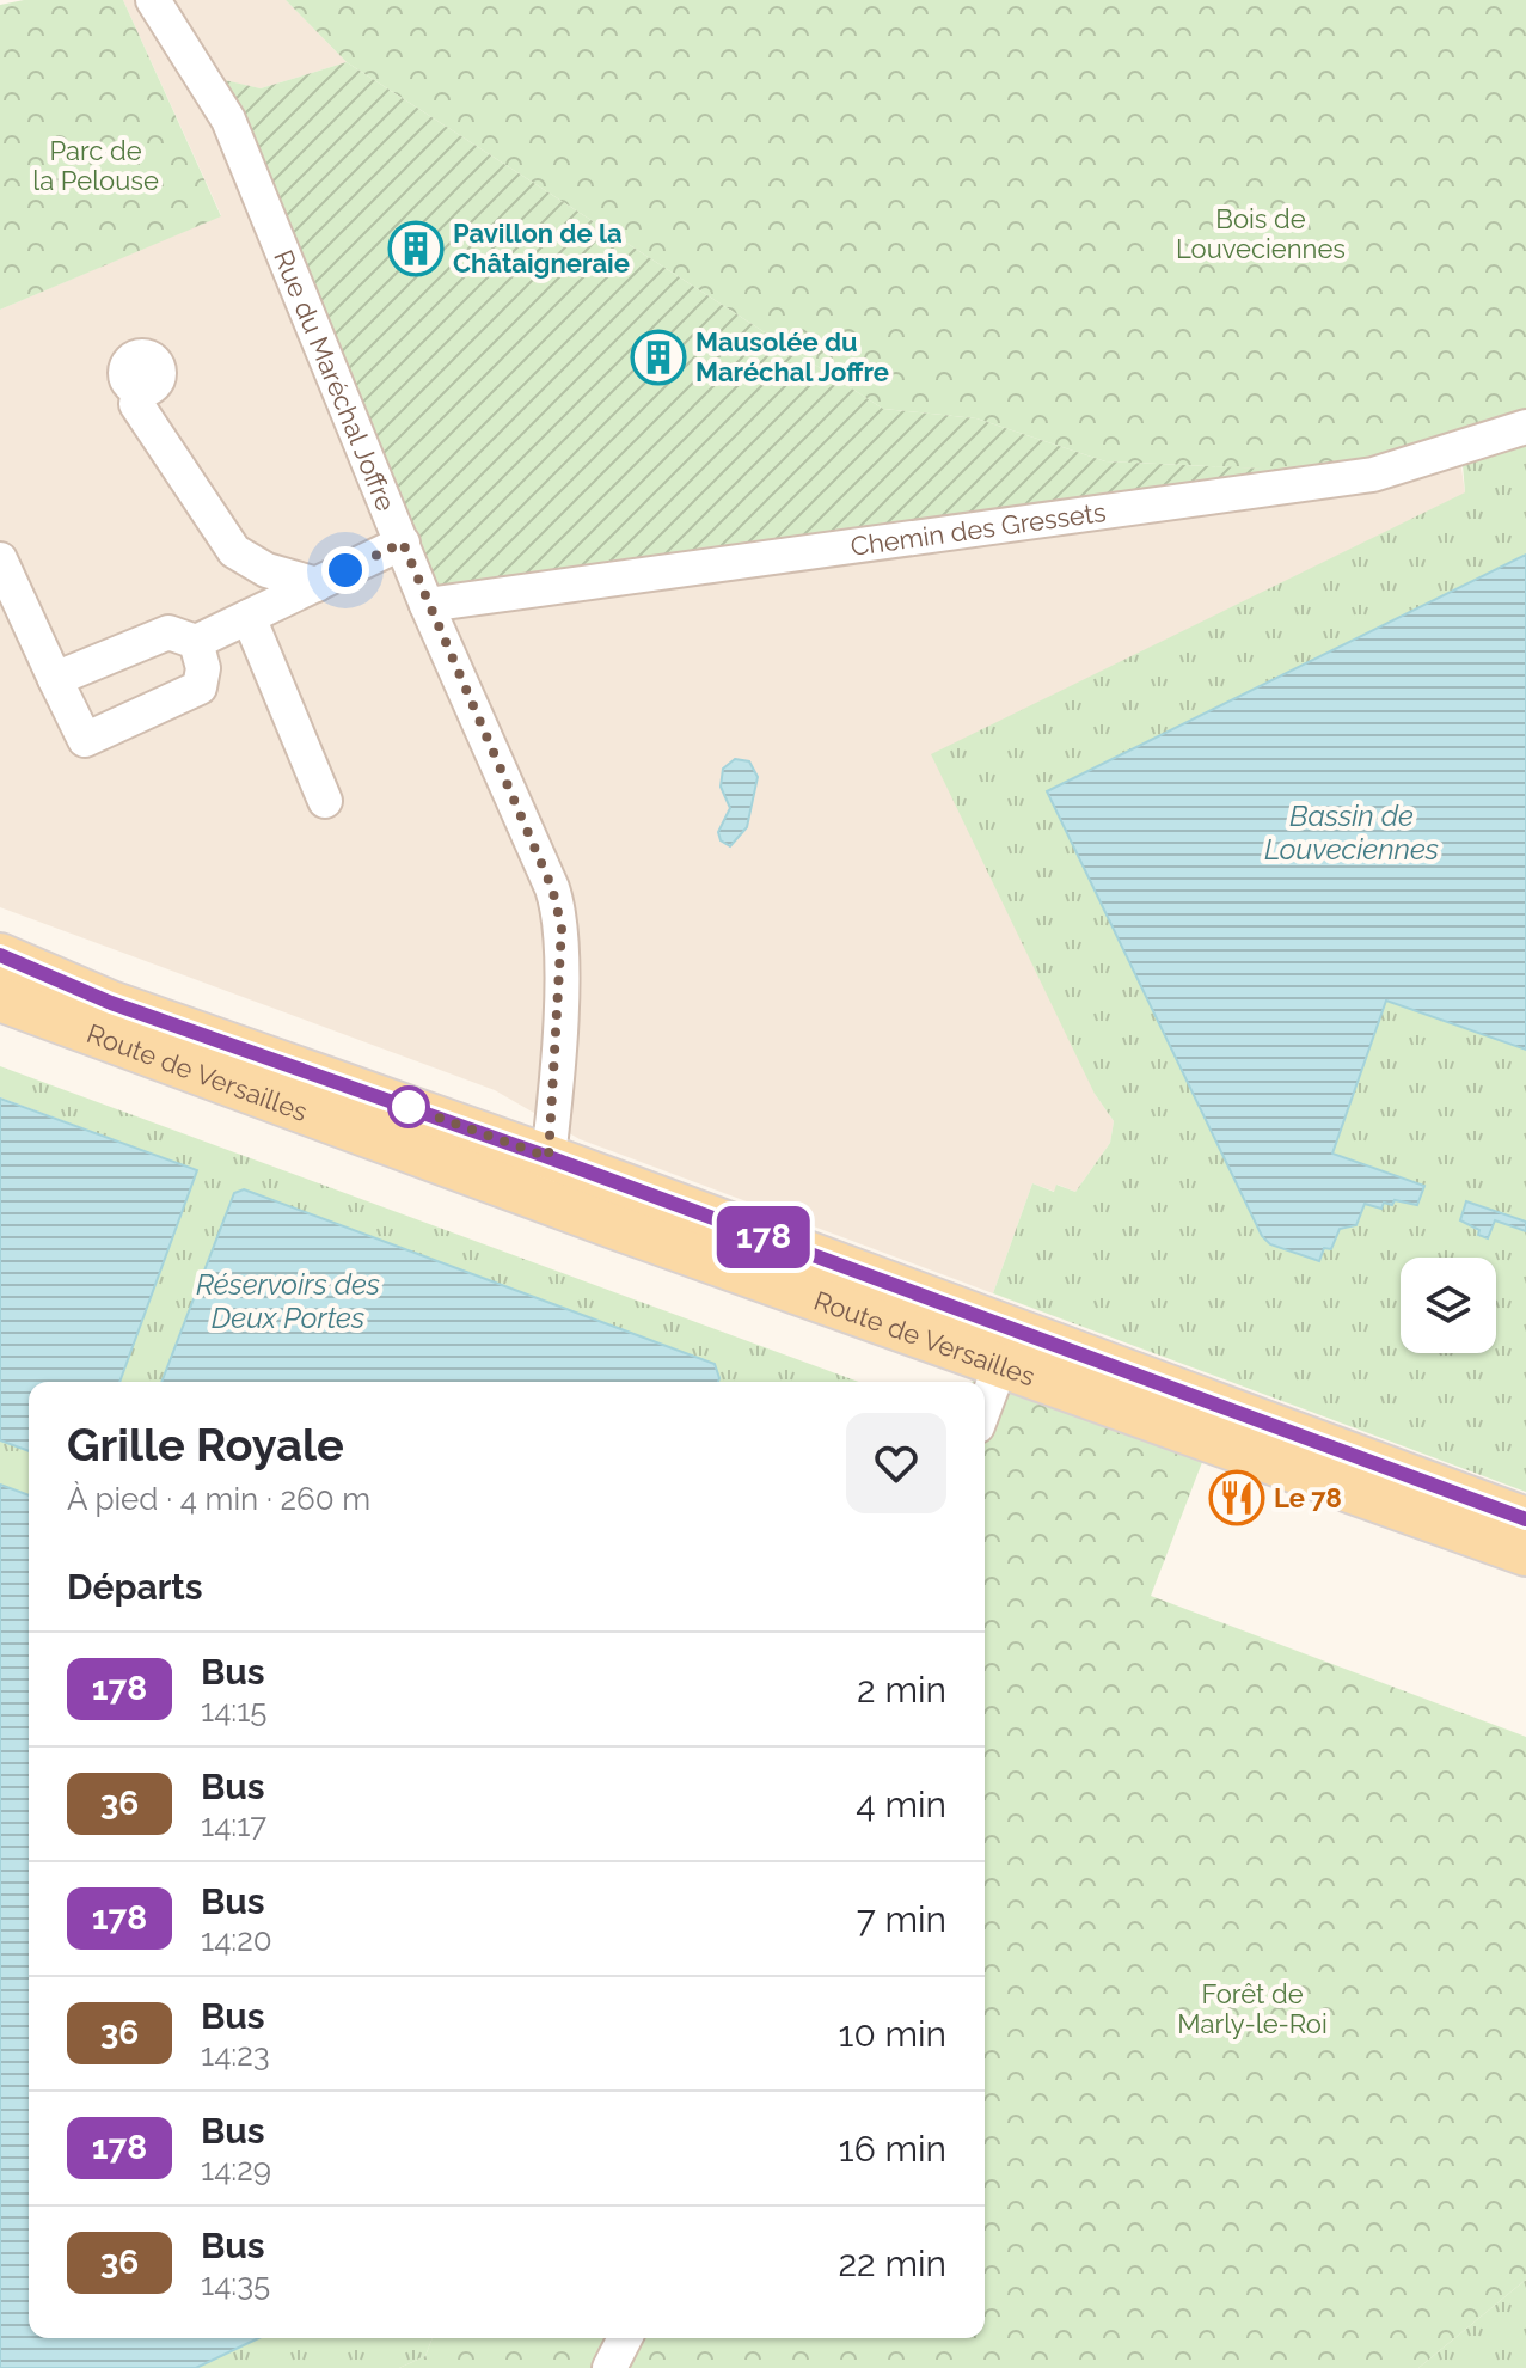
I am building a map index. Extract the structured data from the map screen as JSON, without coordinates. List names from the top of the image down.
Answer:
{
  "streets": {
    "main road": ["Route de Versailles"],
    "street": ["Rue du Maréchal Joffre", "Chemin des Gressets"]
  },
  "crossings": [
    ["Rue du Maréchal Joffre", "Chemin des Gressets"],
    ["Rue du Maréchal Joffre", "Route de Versailles"]
  ],
  "water": ["Bassin de Louveciennes", "Réservoirs des Deux Portes"],
  "parks": ["Parc de la Pelouse", "Bois de Louveciennes", "Forêt de Marly-le-Roi"],
  "places": {
    "building": ["Pavillon de la Châtaigneraie", "Mausolée du Maréchal Joffre"],
    "restaurant": ["Le 78"]
  },
  "lines": ["bus line 178"],
  "page": {
    "on_map": "178",
    "heading": [
      ["Grille Royale", "À pied · 4 min · 260 m"],
      "Départs"
    ],
    "list": [
      {
        "mark": "178",
        "name": "Bus",
        "note": "14:15",
        "value": "2 min"
      },
      {
        "mark": "36",
        "name": "Bus",
        "note": "14:17",
        "value": "4 min"
      },
      {
        "mark": "178",
        "name": "Bus",
        "note": "14:20",
        "value": "7 min"
      },
      {
        "mark": "36",
        "name": "Bus",
        "note": "14:23",
        "value": "10 min"
      },
      {
        "mark": "178",
        "name": "Bus",
        "note": "14:29",
        "value": "16 min"
      },
      {
        "mark": "36",
        "name": "Bus",
        "note": "14:35",
        "value": "22 min"
      }
    ]
  }
}
